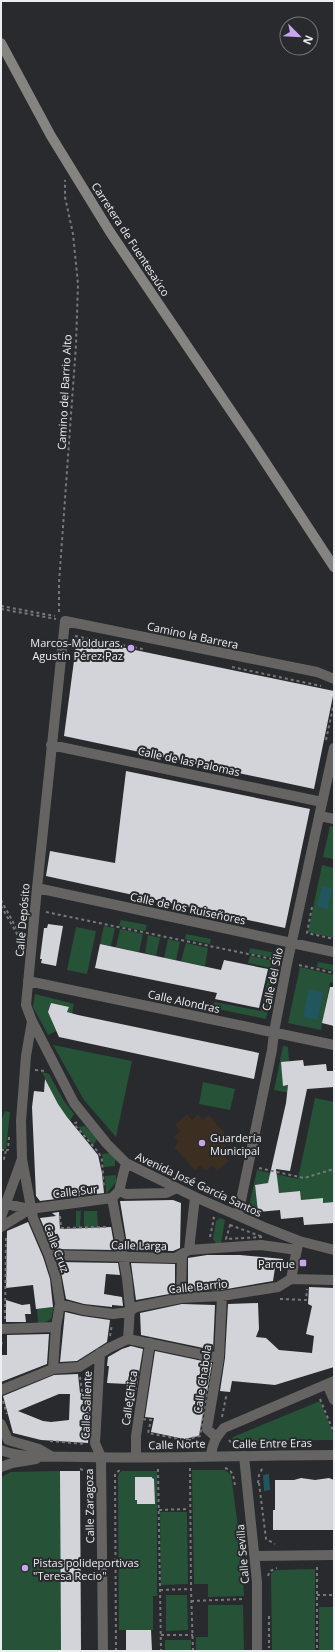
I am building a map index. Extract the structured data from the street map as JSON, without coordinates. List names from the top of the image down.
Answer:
{
  "streets": {
    "main road": ["Carretera de Fuentesaúco"],
    "street": [
      "Camino la Barrera",
      "Calle de las Palomas",
      "Calle de los Ruiseñores",
      "Calle Depósito",
      "Calle del Silo",
      "Calle Alondras",
      "Avenida José García Santos",
      "Calle Sur",
      "Calle Larga",
      "Calle Cruz",
      "Calle Barrio",
      "Calle Chabola",
      "Calle Chica",
      "Calle Saliente",
      "Calle Entre Eras",
      "Calle Norte",
      "Calle Zaragoza",
      "Calle Sevilla"
    ],
    "path": ["Camino del Barrio Alto"]
  },
  "crossings": [
    ["Carretera de Fuentesaúco", "Camino del Barrio Alto"],
    ["Camino del Barrio Alto", "Camino la Barrera"],
    ["Camino del Barrio Alto", "Calle Depósito"],
    ["Camino la Barrera", "Calle Depósito"],
    ["Calle de las Palomas", "Calle Depósito"],
    ["Calle de las Palomas", "Calle del Silo"],
    ["Calle de los Ruiseñores", "Calle Depósito"],
    ["Calle de los Ruiseñores", "Calle del Silo"],
    ["Calle Depósito", "Calle Alondras"],
    ["Calle Depósito", "Avenida José García Santos"],
    ["Calle Depósito", "Calle Sur"],
    ["Calle Depósito", "Calle Cruz"],
    ["Calle del Silo", "Calle Alondras"],
    ["Calle del Silo", "Avenida José García Santos"],
    ["Avenida José García Santos", "Calle Larga"],
    ["Calle Sur", "Calle Cruz"],
    ["Calle Larga", "Calle Cruz"],
    ["Calle Cruz", "Calle Barrio"],
    ["Calle Barrio", "Calle Chabola"],
    ["Calle Chabola", "Calle Norte"],
    ["Calle Chica", "Calle Norte"],
    ["Calle Saliente", "Calle Norte"],
    ["Calle Saliente", "Calle Zaragoza"],
    ["Calle Entre Eras", "Calle Norte"],
    ["Calle Entre Eras", "Calle Sevilla"],
    ["Calle Norte", "Calle Zaragoza"]
  ],
  "places": {
    "other": ["Marcos-Molduras. Agustín Pérez Paz", "Guardería Municipal", "Pistas polideportivas \"Teresa Recio\""],
    "transit": ["Parque"]
  },
  "north": "bottom right"
}
